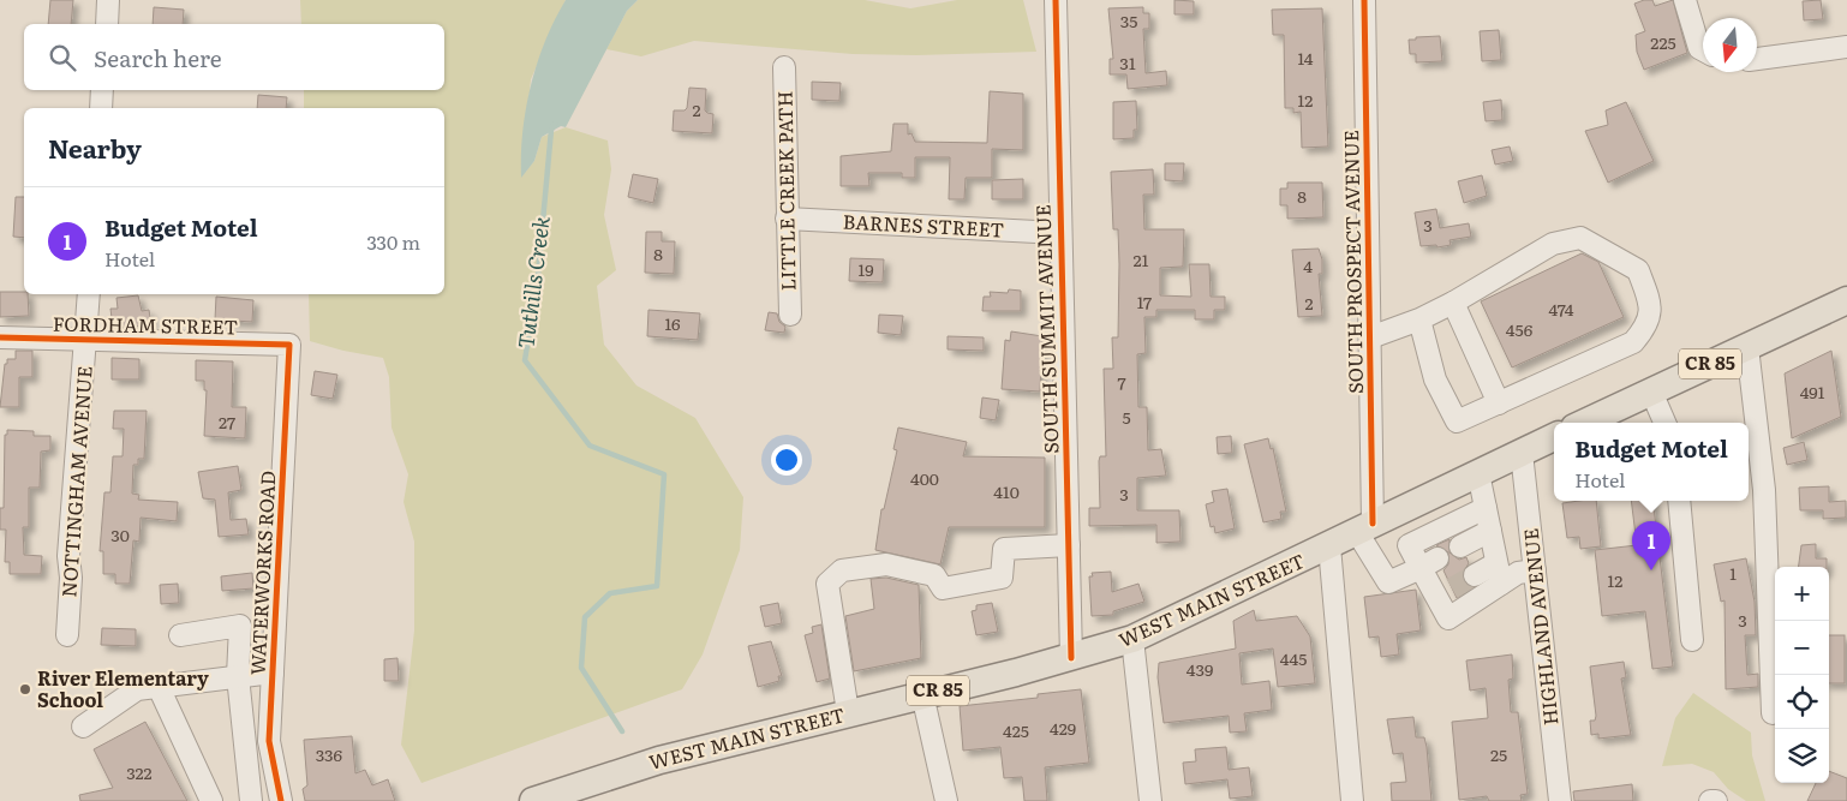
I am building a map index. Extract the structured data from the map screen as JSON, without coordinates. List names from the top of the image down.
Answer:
{
  "streets": {
    "main road": ["CR 85", "WEST MAIN STREET"],
    "street": [
      "LITTLE CREEK PATH",
      "BARNES STREET",
      "SOUTH PROSPECT AVENUE",
      "FORDHAM STREET",
      "SOUTH SUMMIT AVENUE",
      "NOTTINGHAM AVENUE",
      "WATERWORKS ROAD",
      "HIGHLAND AVENUE"
    ]
  },
  "crossings": [
    ["LITTLE CREEK PATH", "BARNES STREET"],
    ["BARNES STREET", "SOUTH SUMMIT AVENUE"],
    ["SOUTH PROSPECT AVENUE", "WEST MAIN STREET"],
    ["FORDHAM STREET", "NOTTINGHAM AVENUE"],
    ["FORDHAM STREET", "WATERWORKS ROAD"],
    ["SOUTH SUMMIT AVENUE", "WEST MAIN STREET"],
    ["WEST MAIN STREET", "HIGHLAND AVENUE"]
  ],
  "water": ["Tuthills Creek"],
  "places": ["River Elementary School"],
  "house_numbers": [
    "35",
    "225",
    "14",
    "31",
    "12",
    "2",
    "8",
    "3",
    "8",
    "21",
    "4",
    "19",
    "17",
    "2",
    "474",
    "16",
    "456",
    "7",
    "491",
    "5",
    "27",
    "400",
    "410",
    "3",
    "30",
    "1",
    "12",
    "3",
    "445",
    "439",
    "429",
    "425",
    "336",
    "25",
    "322"
  ],
  "north": "bottom",
  "page": {
    "search": "Search here",
    "heading": "Nearby",
    "list": [
      {
        "mark": "1",
        "name": "Budget Motel",
        "note": "Hotel",
        "value": "330 m"
      }
    ],
    "popup": ["Budget Motel", "Hotel"],
    "pins": "1",
    "map_buttons": ["+", "−"]
  }
}
